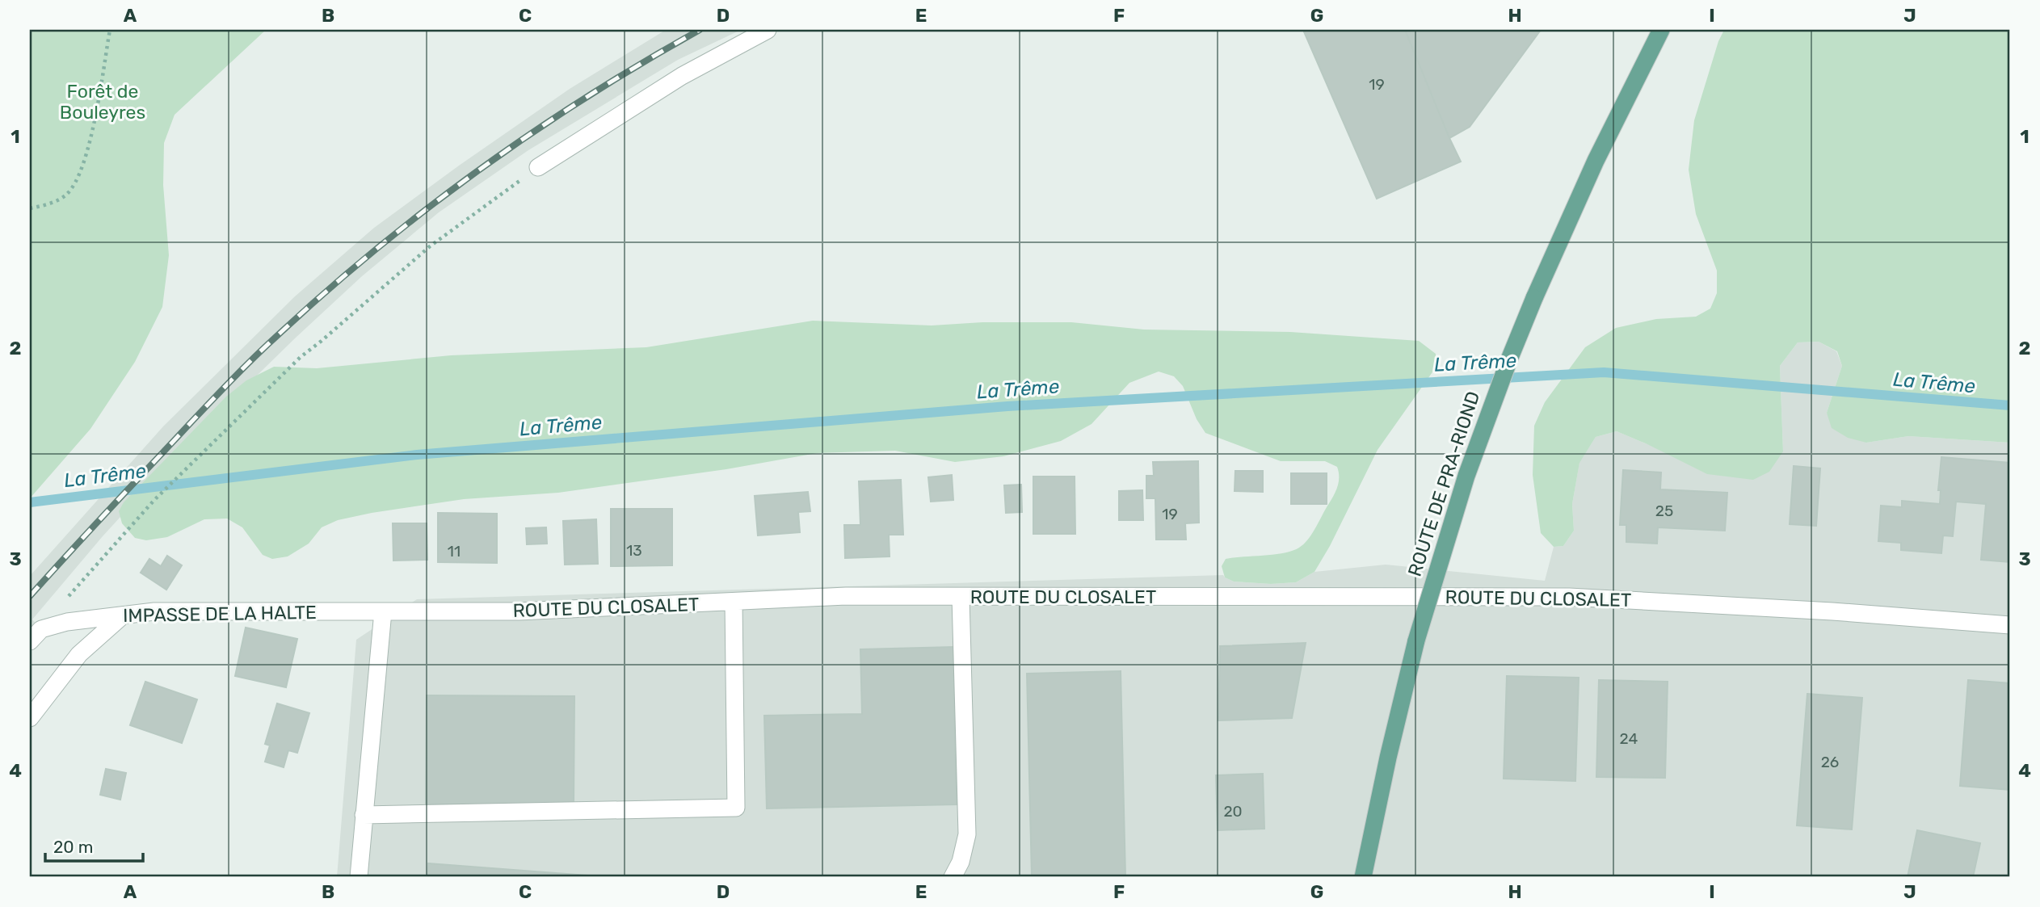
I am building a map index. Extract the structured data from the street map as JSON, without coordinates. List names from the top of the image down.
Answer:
{
  "streets": {
    "main road": ["ROUTE DE PRA-RIOND"],
    "street": ["ROUTE DU CLOSALET", "IMPASSE DE LA HALTE"]
  },
  "crossings": [
    ["ROUTE DU CLOSALET", "IMPASSE DE LA HALTE"]
  ],
  "water": ["La Trême"],
  "parks": ["Forêt de Bouleyres"],
  "house_numbers": [
    "19",
    "25",
    "19",
    "13",
    "11",
    "24",
    "26",
    "20"
  ],
  "scale_bar": "20 m",
  "grid": {
    "columns": [
      "A",
      "B",
      "C",
      "D",
      "E",
      "F",
      "G",
      "H",
      "I",
      "J"
    ],
    "rows": [
      "1",
      "2",
      "3",
      "4"
    ]
  }
}
